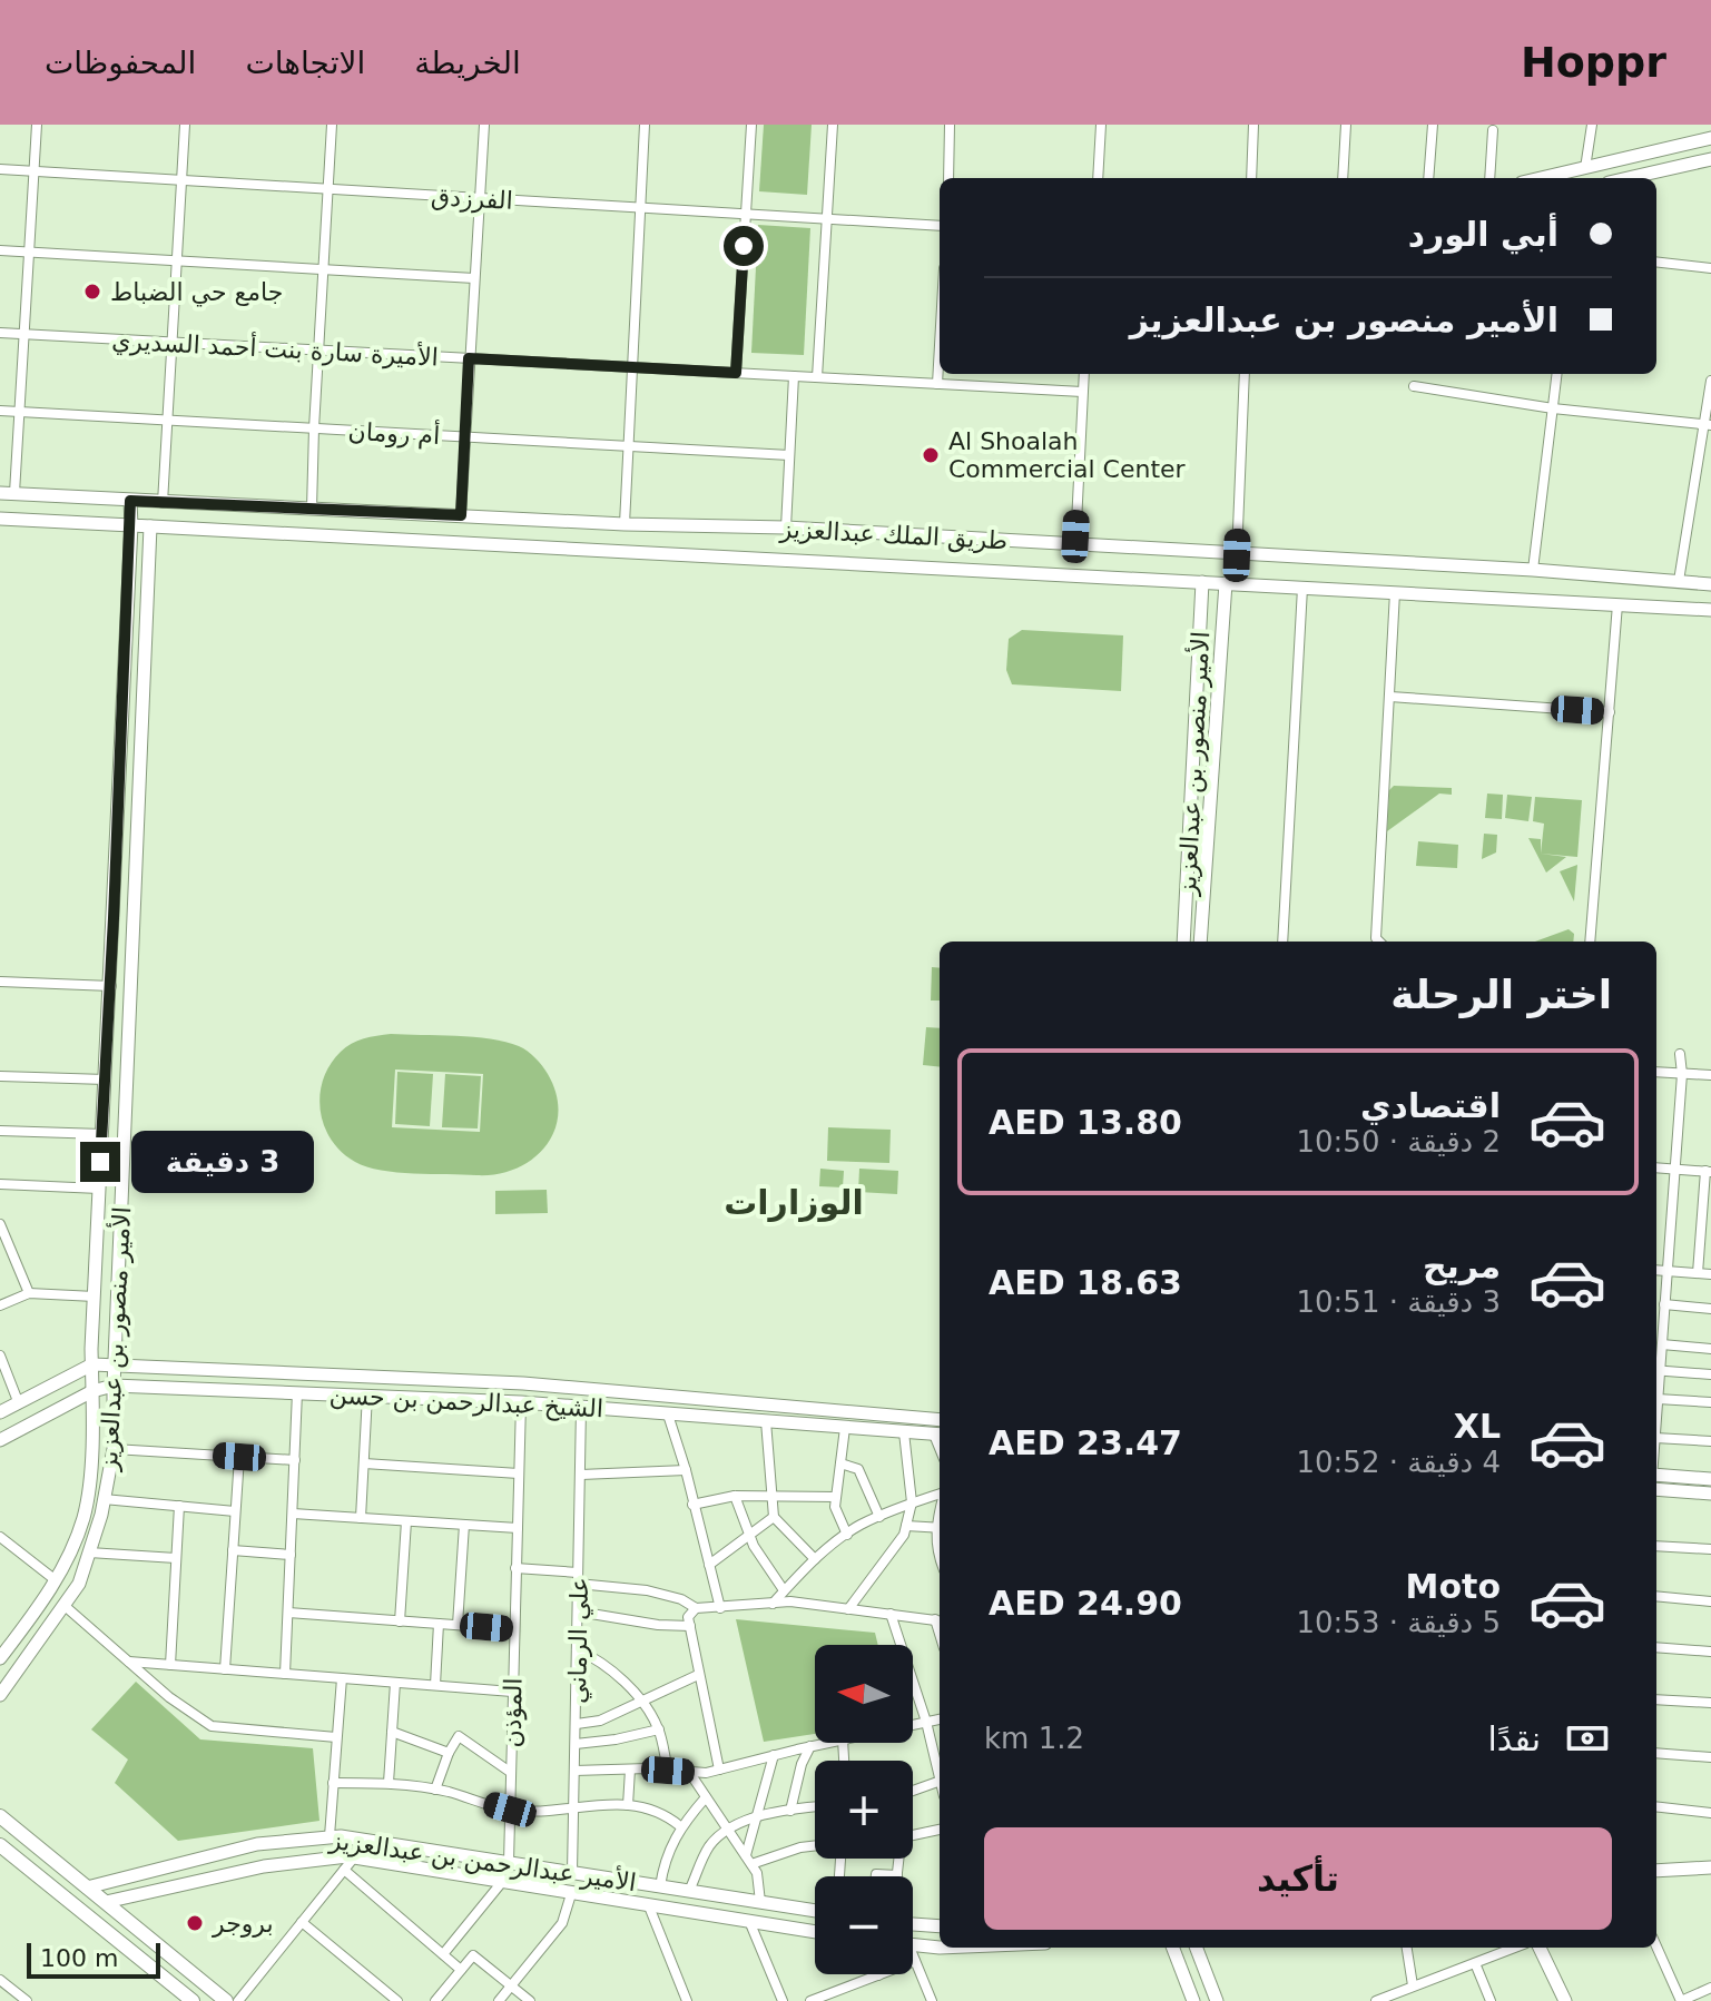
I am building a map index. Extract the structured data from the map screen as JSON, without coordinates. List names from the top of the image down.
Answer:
{
  "streets": {
    "street": [
      "الفرزدق",
      "الأميرة سارة بنت أحمد السديري",
      "أم رومان",
      "طريق الملك عبدالعزيز",
      "الأمير منصور بن عبدالعزيز",
      "الشيخ عبدالرحمن بن حسن",
      "علي الرماني",
      "المؤذن",
      "الأمير عبدالرحمن بن عبدالعزيز"
    ]
  },
  "crossings": [
    ["طريق الملك عبدالعزيز", "الأمير منصور بن عبدالعزيز"],
    ["الأمير منصور بن عبدالعزيز", "الشيخ عبدالرحمن بن حسن"],
    ["الشيخ عبدالرحمن بن حسن", "علي الرماني"],
    ["الشيخ عبدالرحمن بن حسن", "المؤذن"],
    ["علي الرماني", "الأمير عبدالرحمن بن عبدالعزيز"],
    ["المؤذن", "الأمير عبدالرحمن بن عبدالعزيز"]
  ],
  "districts": ["الوزارات"],
  "places": ["جامع حي الضباط", "Al Shoalah Commercial Center", "بروجر"],
  "scale_bar": "100 m",
  "north": "left",
  "page": {
    "header": "Hoppr",
    "nav": ["الخريطة", "الاتجاهات", "المحفوظات"],
    "banner": ["أبي الورد", "الأمير منصور بن عبدالعزيز"],
    "heading": "اختر الرحلة",
    "list": [
      {
        "name": "اقتصادي",
        "note": "2 دقيقة · 10:50",
        "value": "AED 13.80"
      },
      {
        "name": "مريح",
        "note": "3 دقيقة · 10:51",
        "value": "AED 18.63"
      },
      {
        "name": "XL",
        "note": "4 دقيقة · 10:52",
        "value": "AED 23.47"
      },
      {
        "name": "Moto",
        "note": "5 دقيقة · 10:53",
        "value": "AED 24.90"
      }
    ],
    "bubble": "3 دقيقة",
    "map_buttons": ["+", "−"],
    "pay": ["نقدًا", "1.2 km"],
    "buttons": "تأكيد",
    "scale": "100 m"
  }
}
